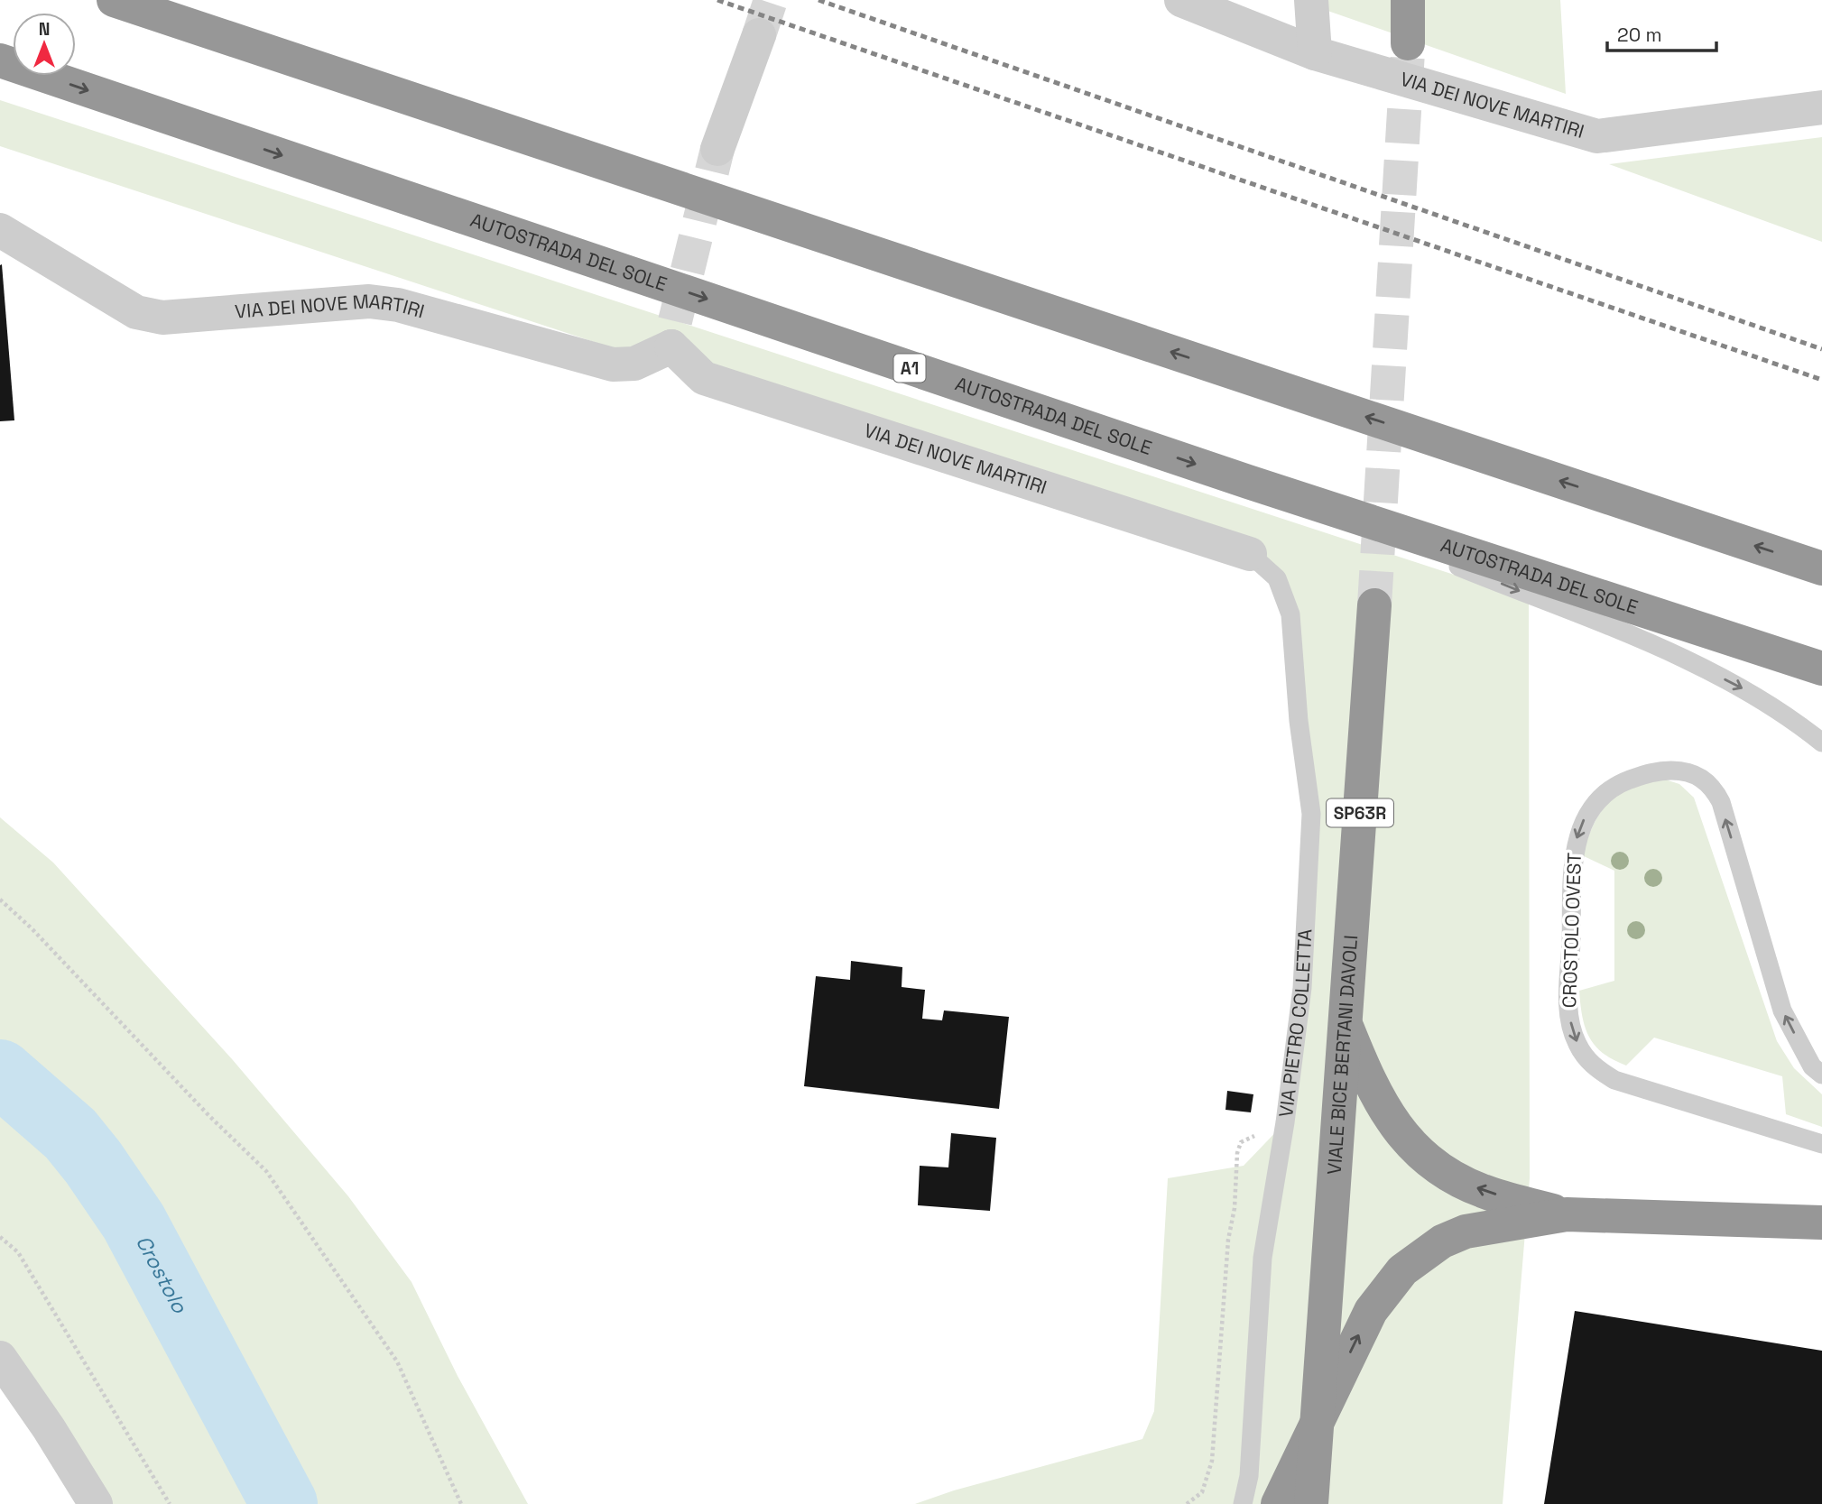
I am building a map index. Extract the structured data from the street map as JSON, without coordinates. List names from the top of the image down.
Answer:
{
  "streets": {
    "highway": [
      "AUTOSTRADA DEL SOLE",
      "A1",
      "SP63R",
      "VIALE BICE BERTANI DAVOLI"
    ],
    "street": ["VIA DEI NOVE MARTIRI"],
    "lane": ["CROSTOLO OVEST", "VIA PIETRO COLLETTA"]
  },
  "crossings": [
    ["VIA DEI NOVE MARTIRI", "VIA PIETRO COLLETTA"]
  ],
  "water": ["Crostolo"],
  "scale_bar": "20 m",
  "north": "top"
}
